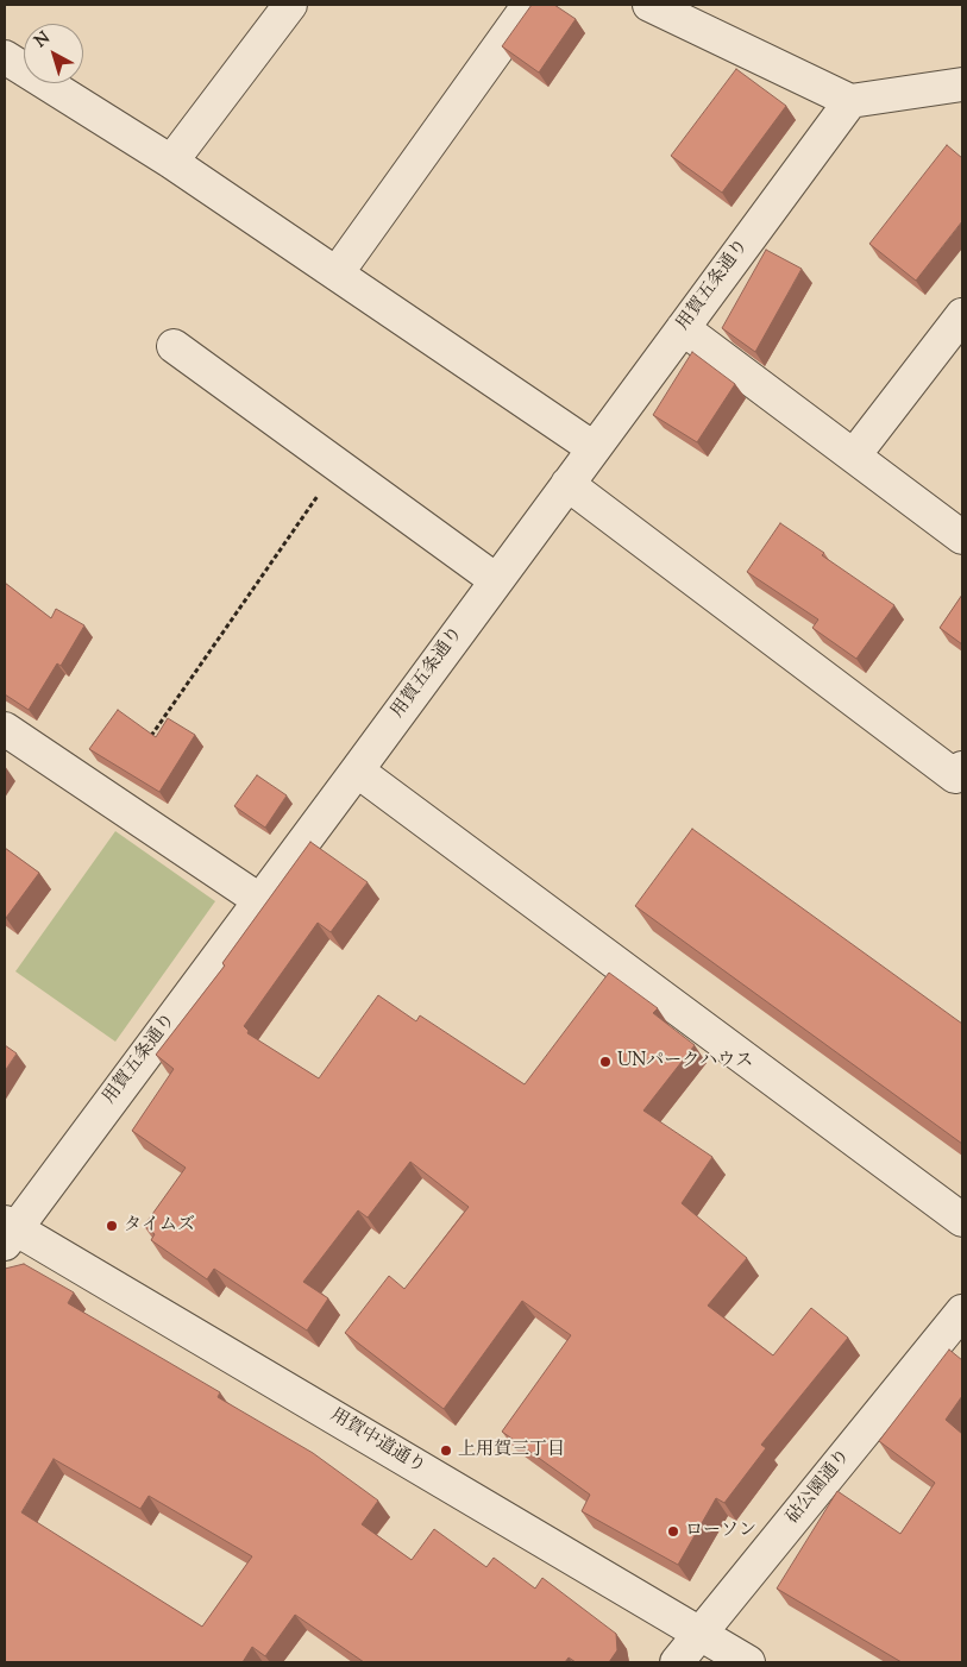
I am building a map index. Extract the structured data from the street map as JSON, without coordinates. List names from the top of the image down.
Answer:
{
  "streets": {
    "street": ["用賀五条通り", "用賀中道通り", "砧公園通り"]
  },
  "crossings": [
    ["用賀五条通り", "用賀中道通り"],
    ["用賀中道通り", "砧公園通り"]
  ],
  "places": [
    "UNパークハウス",
    "タイムズ",
    "上用賀三丁目",
    "ローソン"
  ],
  "north": "top left"
}
